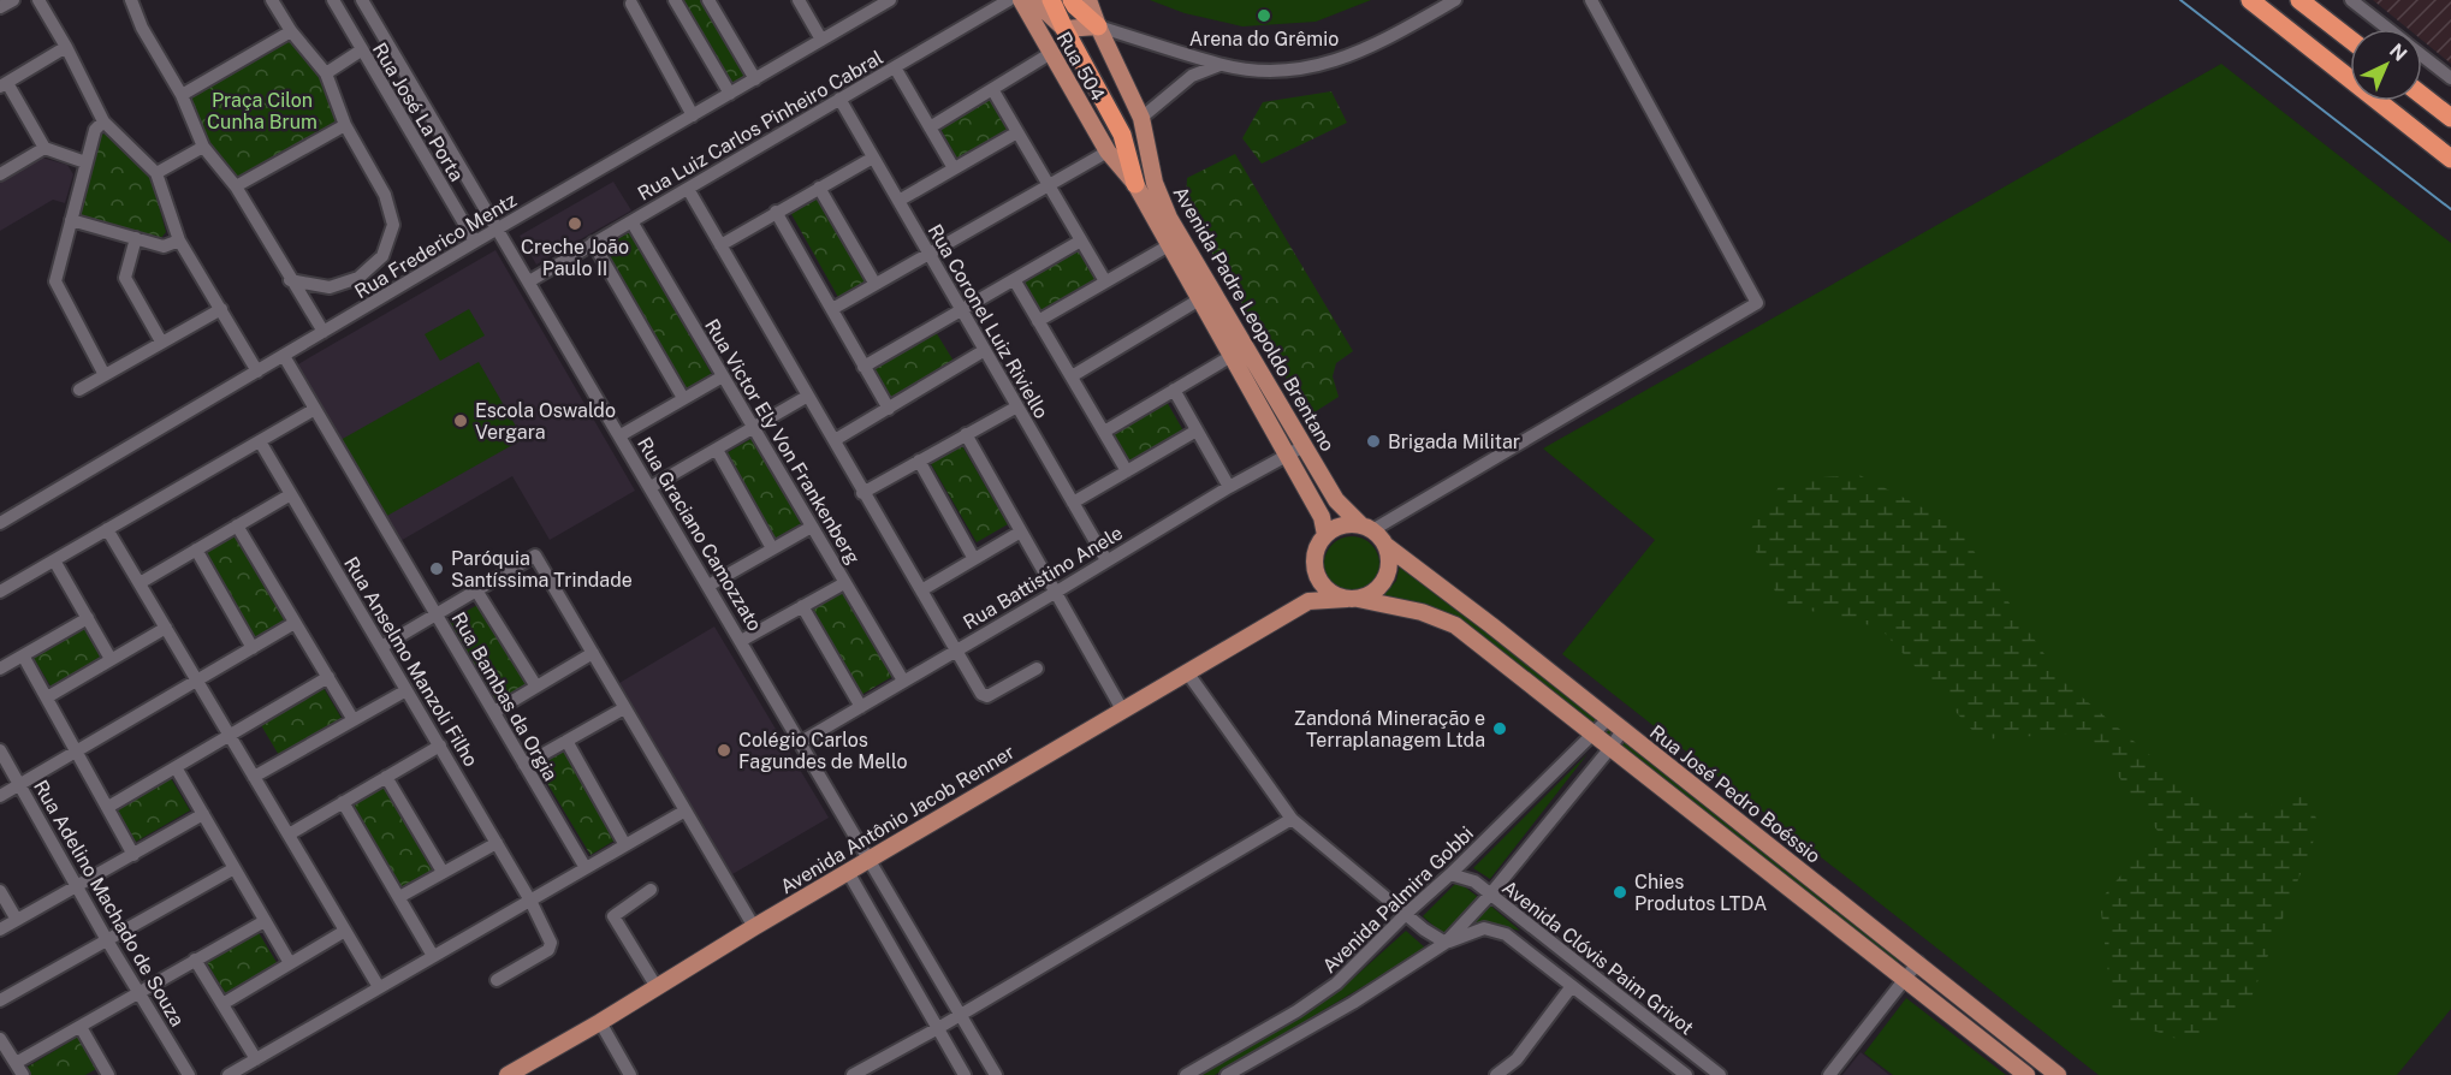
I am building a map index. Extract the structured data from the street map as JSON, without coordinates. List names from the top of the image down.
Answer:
{
  "streets": {
    "main road": [
      "Rua 504",
      "Avenida Padre Leopoldo Brentano",
      "Rua José Pedro Boéssio",
      "Avenida Antônio Jacob Renner"
    ],
    "street": [
      "Rua José La Porta",
      "Rua Luiz Carlos Pinheiro Cabral",
      "Rua Frederico Mentz",
      "Rua Coronel Luiz Riviello",
      "Rua Victor Ely Von Frankenberg",
      "Rua Graciano Camozzato",
      "Rua Battistino Anele",
      "Rua Anselmo Manzoli Filho",
      "Rua Bambas da Orgia",
      "Avenida Palmira Gobbi",
      "Rua Adelino Machado de Souza",
      "Avenida Clóvis Paim Grivot"
    ]
  },
  "crossings": [
    ["Rua 504", "Avenida Padre Leopoldo Brentano"],
    ["Rua José La Porta", "Rua Frederico Mentz"],
    ["Rua José La Porta", "Rua Graciano Camozzato"],
    ["Rua Luiz Carlos Pinheiro Cabral", "Rua Coronel Luiz Riviello"],
    ["Rua Luiz Carlos Pinheiro Cabral", "Rua Victor Ely Von Frankenberg"],
    ["Rua Luiz Carlos Pinheiro Cabral", "Rua Graciano Camozzato"],
    ["Rua Frederico Mentz", "Rua Graciano Camozzato"],
    ["Rua Frederico Mentz", "Rua Bambas da Orgia"],
    ["Avenida Padre Leopoldo Brentano", "Rua Battistino Anele"],
    ["Avenida Padre Leopoldo Brentano", "Rua José Pedro Boéssio"],
    ["Avenida Padre Leopoldo Brentano", "Avenida Antônio Jacob Renner"],
    ["Rua Coronel Luiz Riviello", "Rua Battistino Anele"],
    ["Rua Victor Ely Von Frankenberg", "Rua Battistino Anele"],
    ["Rua Graciano Camozzato", "Rua Battistino Anele"],
    ["Rua Graciano Camozzato", "Avenida Antônio Jacob Renner"],
    ["Rua José Pedro Boéssio", "Avenida Antônio Jacob Renner"],
    ["Rua José Pedro Boéssio", "Avenida Palmira Gobbi"],
    ["Avenida Palmira Gobbi", "Avenida Clóvis Paim Grivot"]
  ],
  "parks": ["Praça Cilon Cunha Brum"],
  "places": [
    "Arena do Grêmio",
    "Creche João Paulo II",
    "Escola Oswaldo Vergara",
    "Brigada Militar",
    "Paróquia Santíssima Trindade",
    "Zandoná Mineração e Terraplanagem Ltda",
    "Colégio Carlos Fagundes de Mello",
    "Chies Produtos LTDA"
  ],
  "north": "top right"
}
